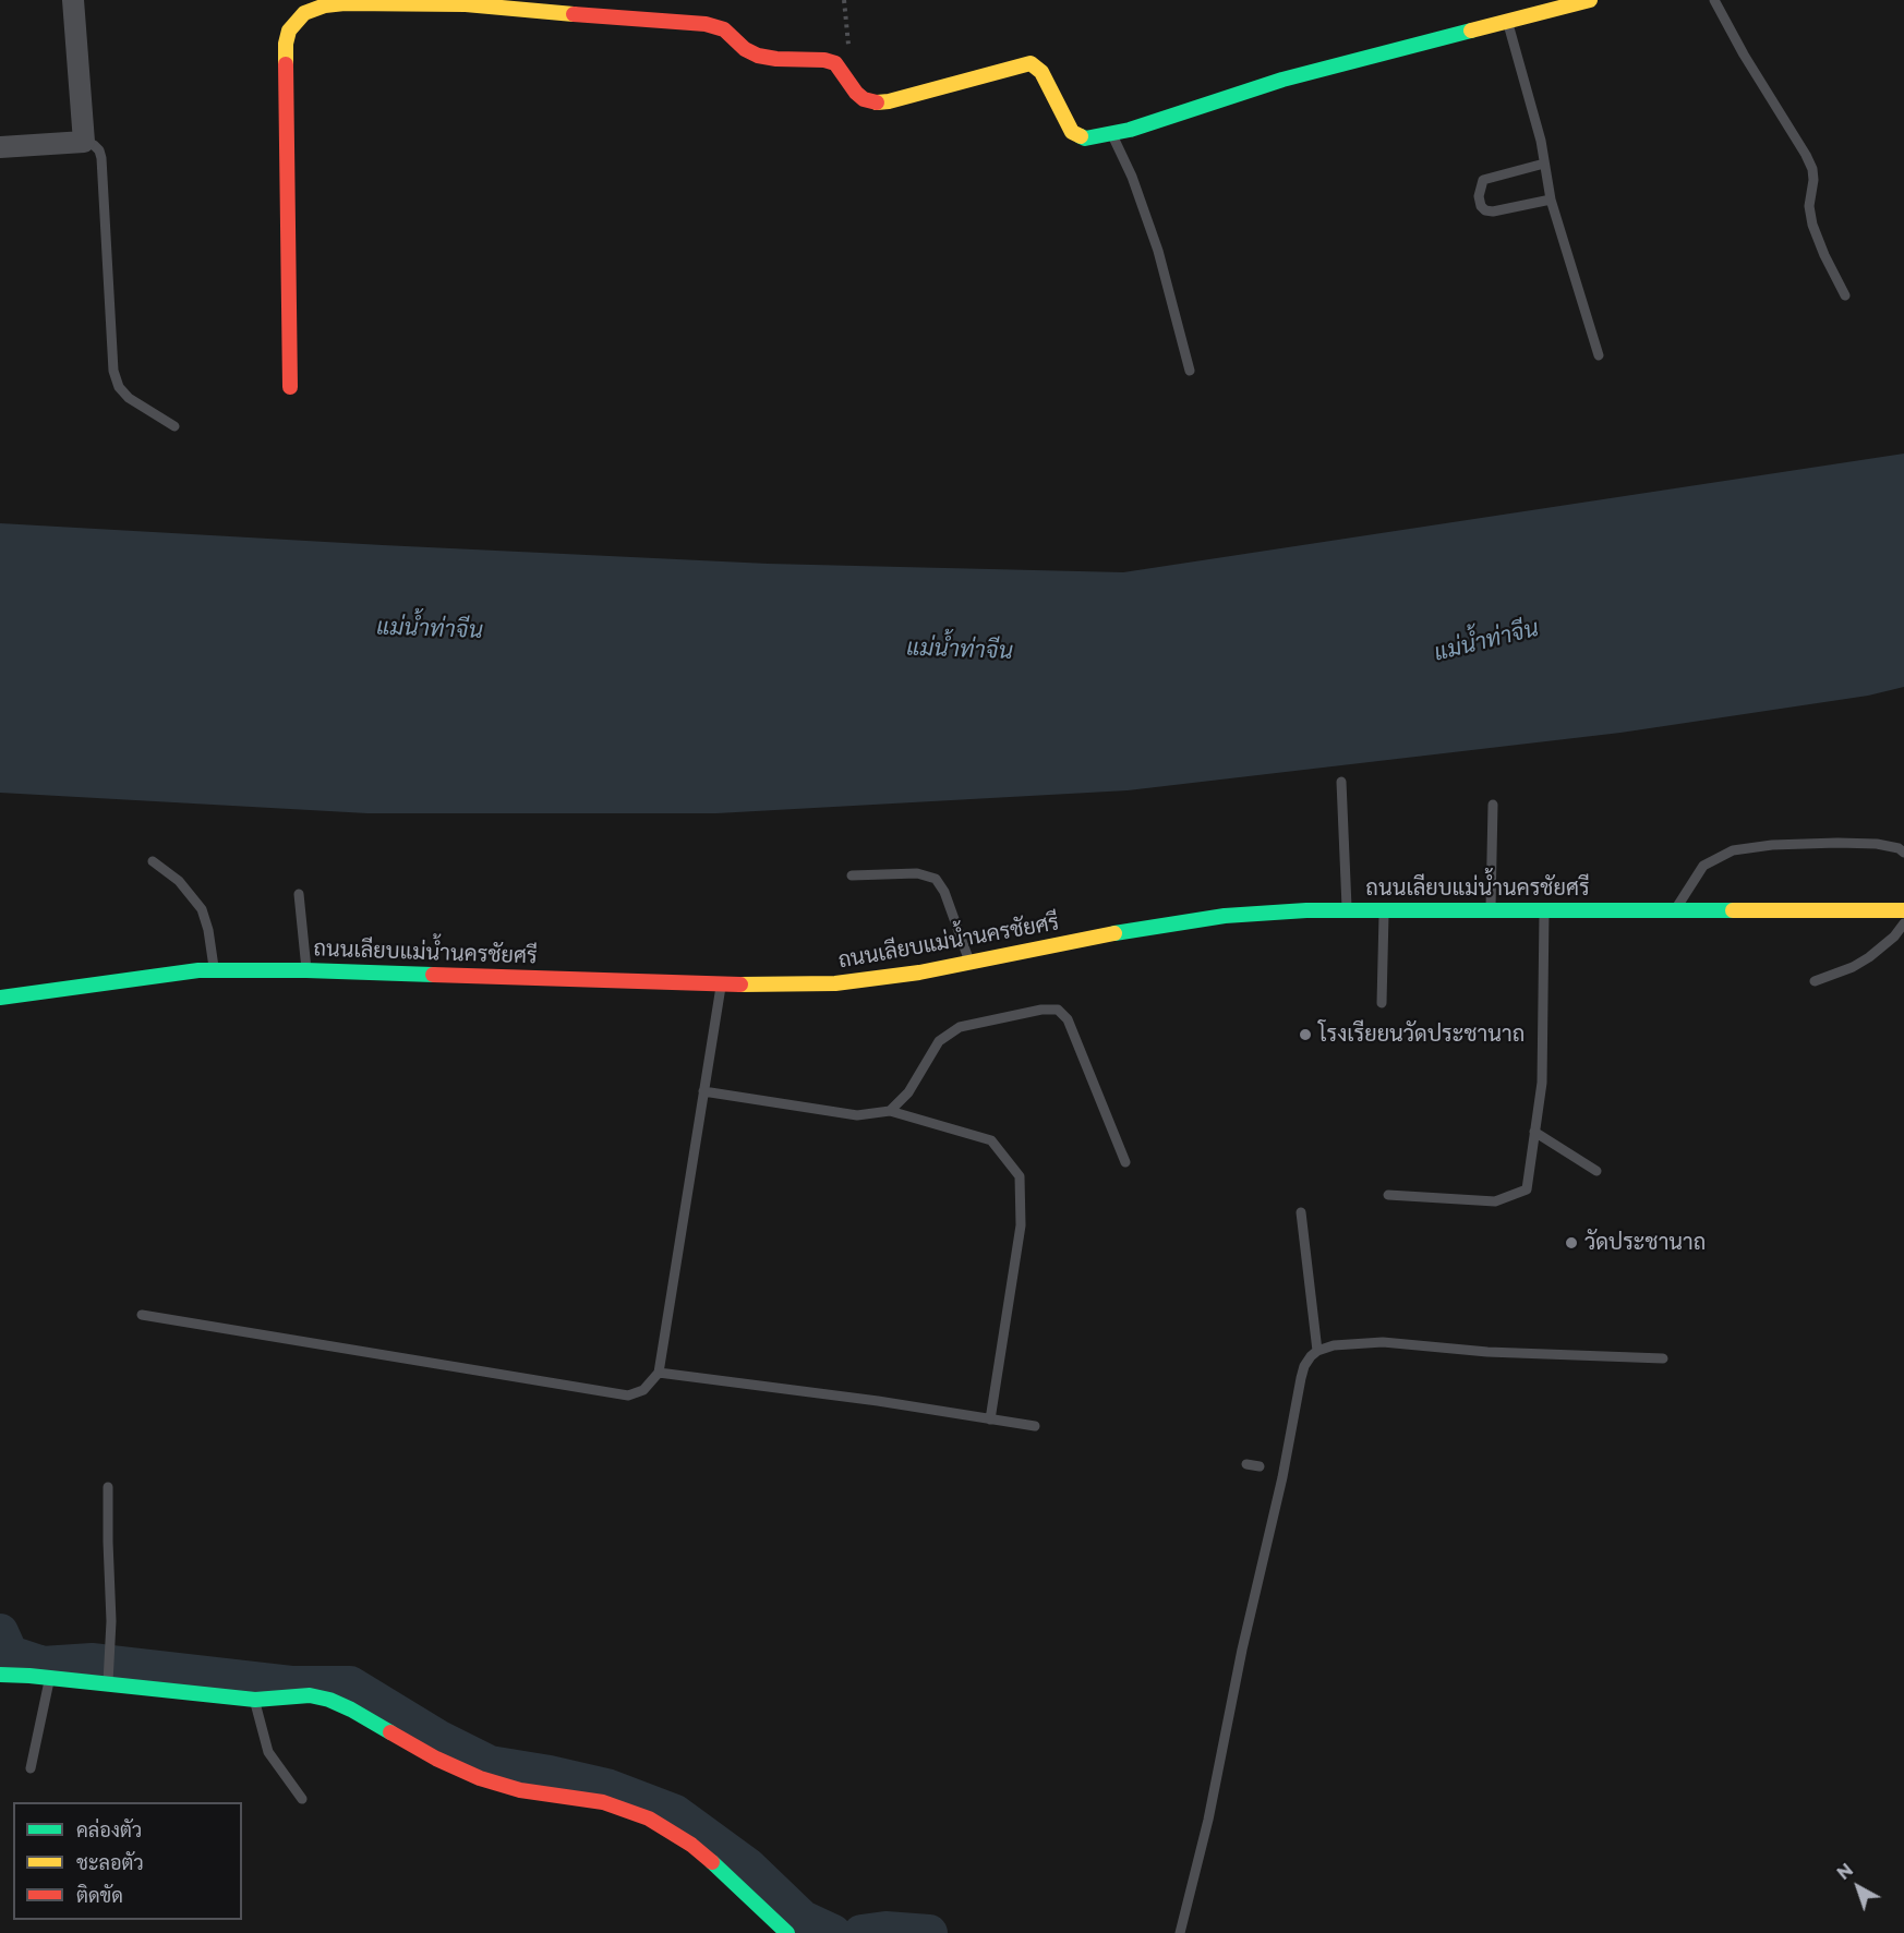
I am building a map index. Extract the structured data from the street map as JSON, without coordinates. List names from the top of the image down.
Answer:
{
  "streets": {
    "street": ["ถนนเลียบแม่น้ำนครชัยศรี"]
  },
  "water": ["แม่น้ำท่าจีน"],
  "places": ["โรงเรียยนวัดประชานาถ", "วัดประชานาถ"],
  "legend": ["คล่องตัว", "ชะลอตัว", "ติดขัด"],
  "north": "top left"
}
